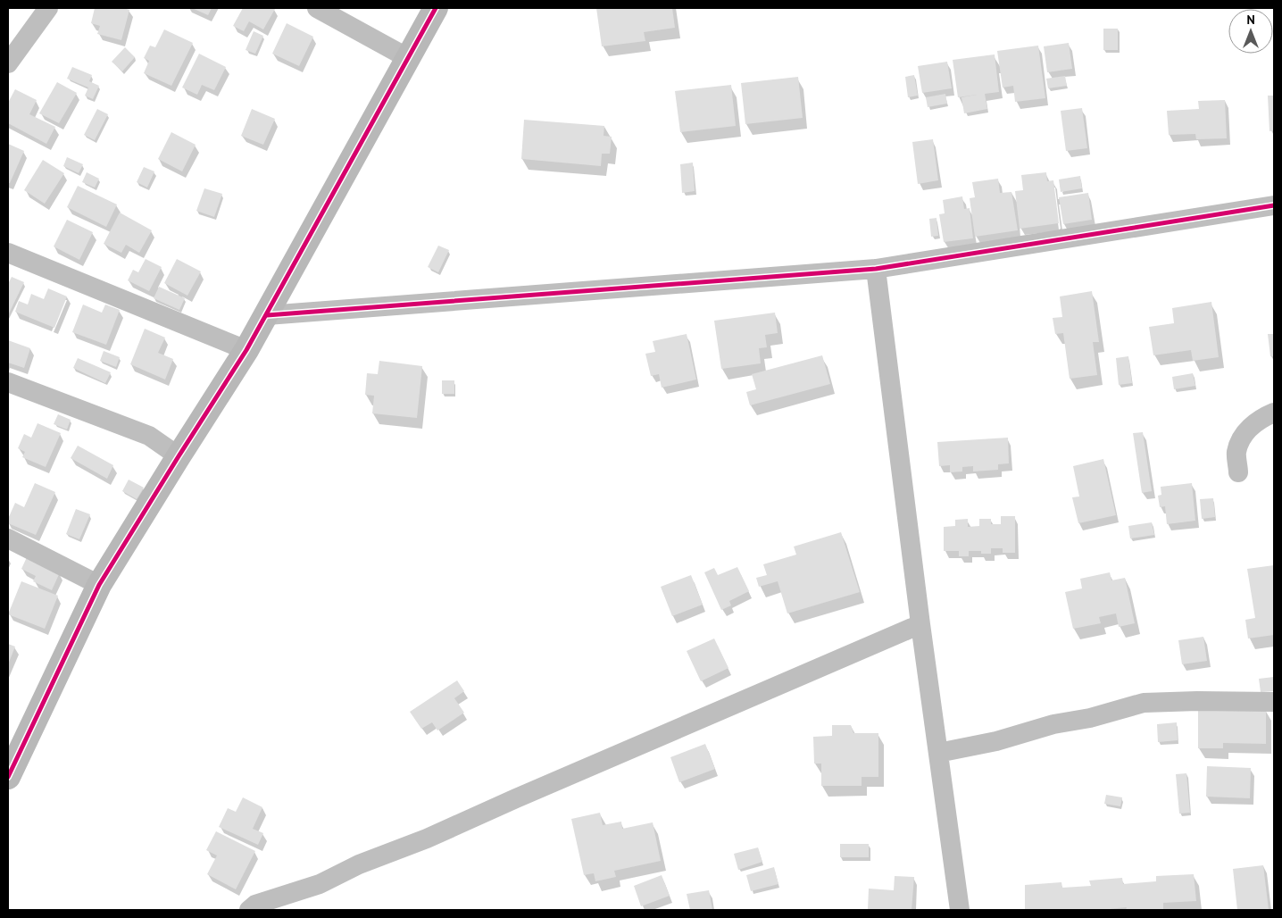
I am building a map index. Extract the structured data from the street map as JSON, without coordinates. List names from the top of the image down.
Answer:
{
  "north": "top"
}
